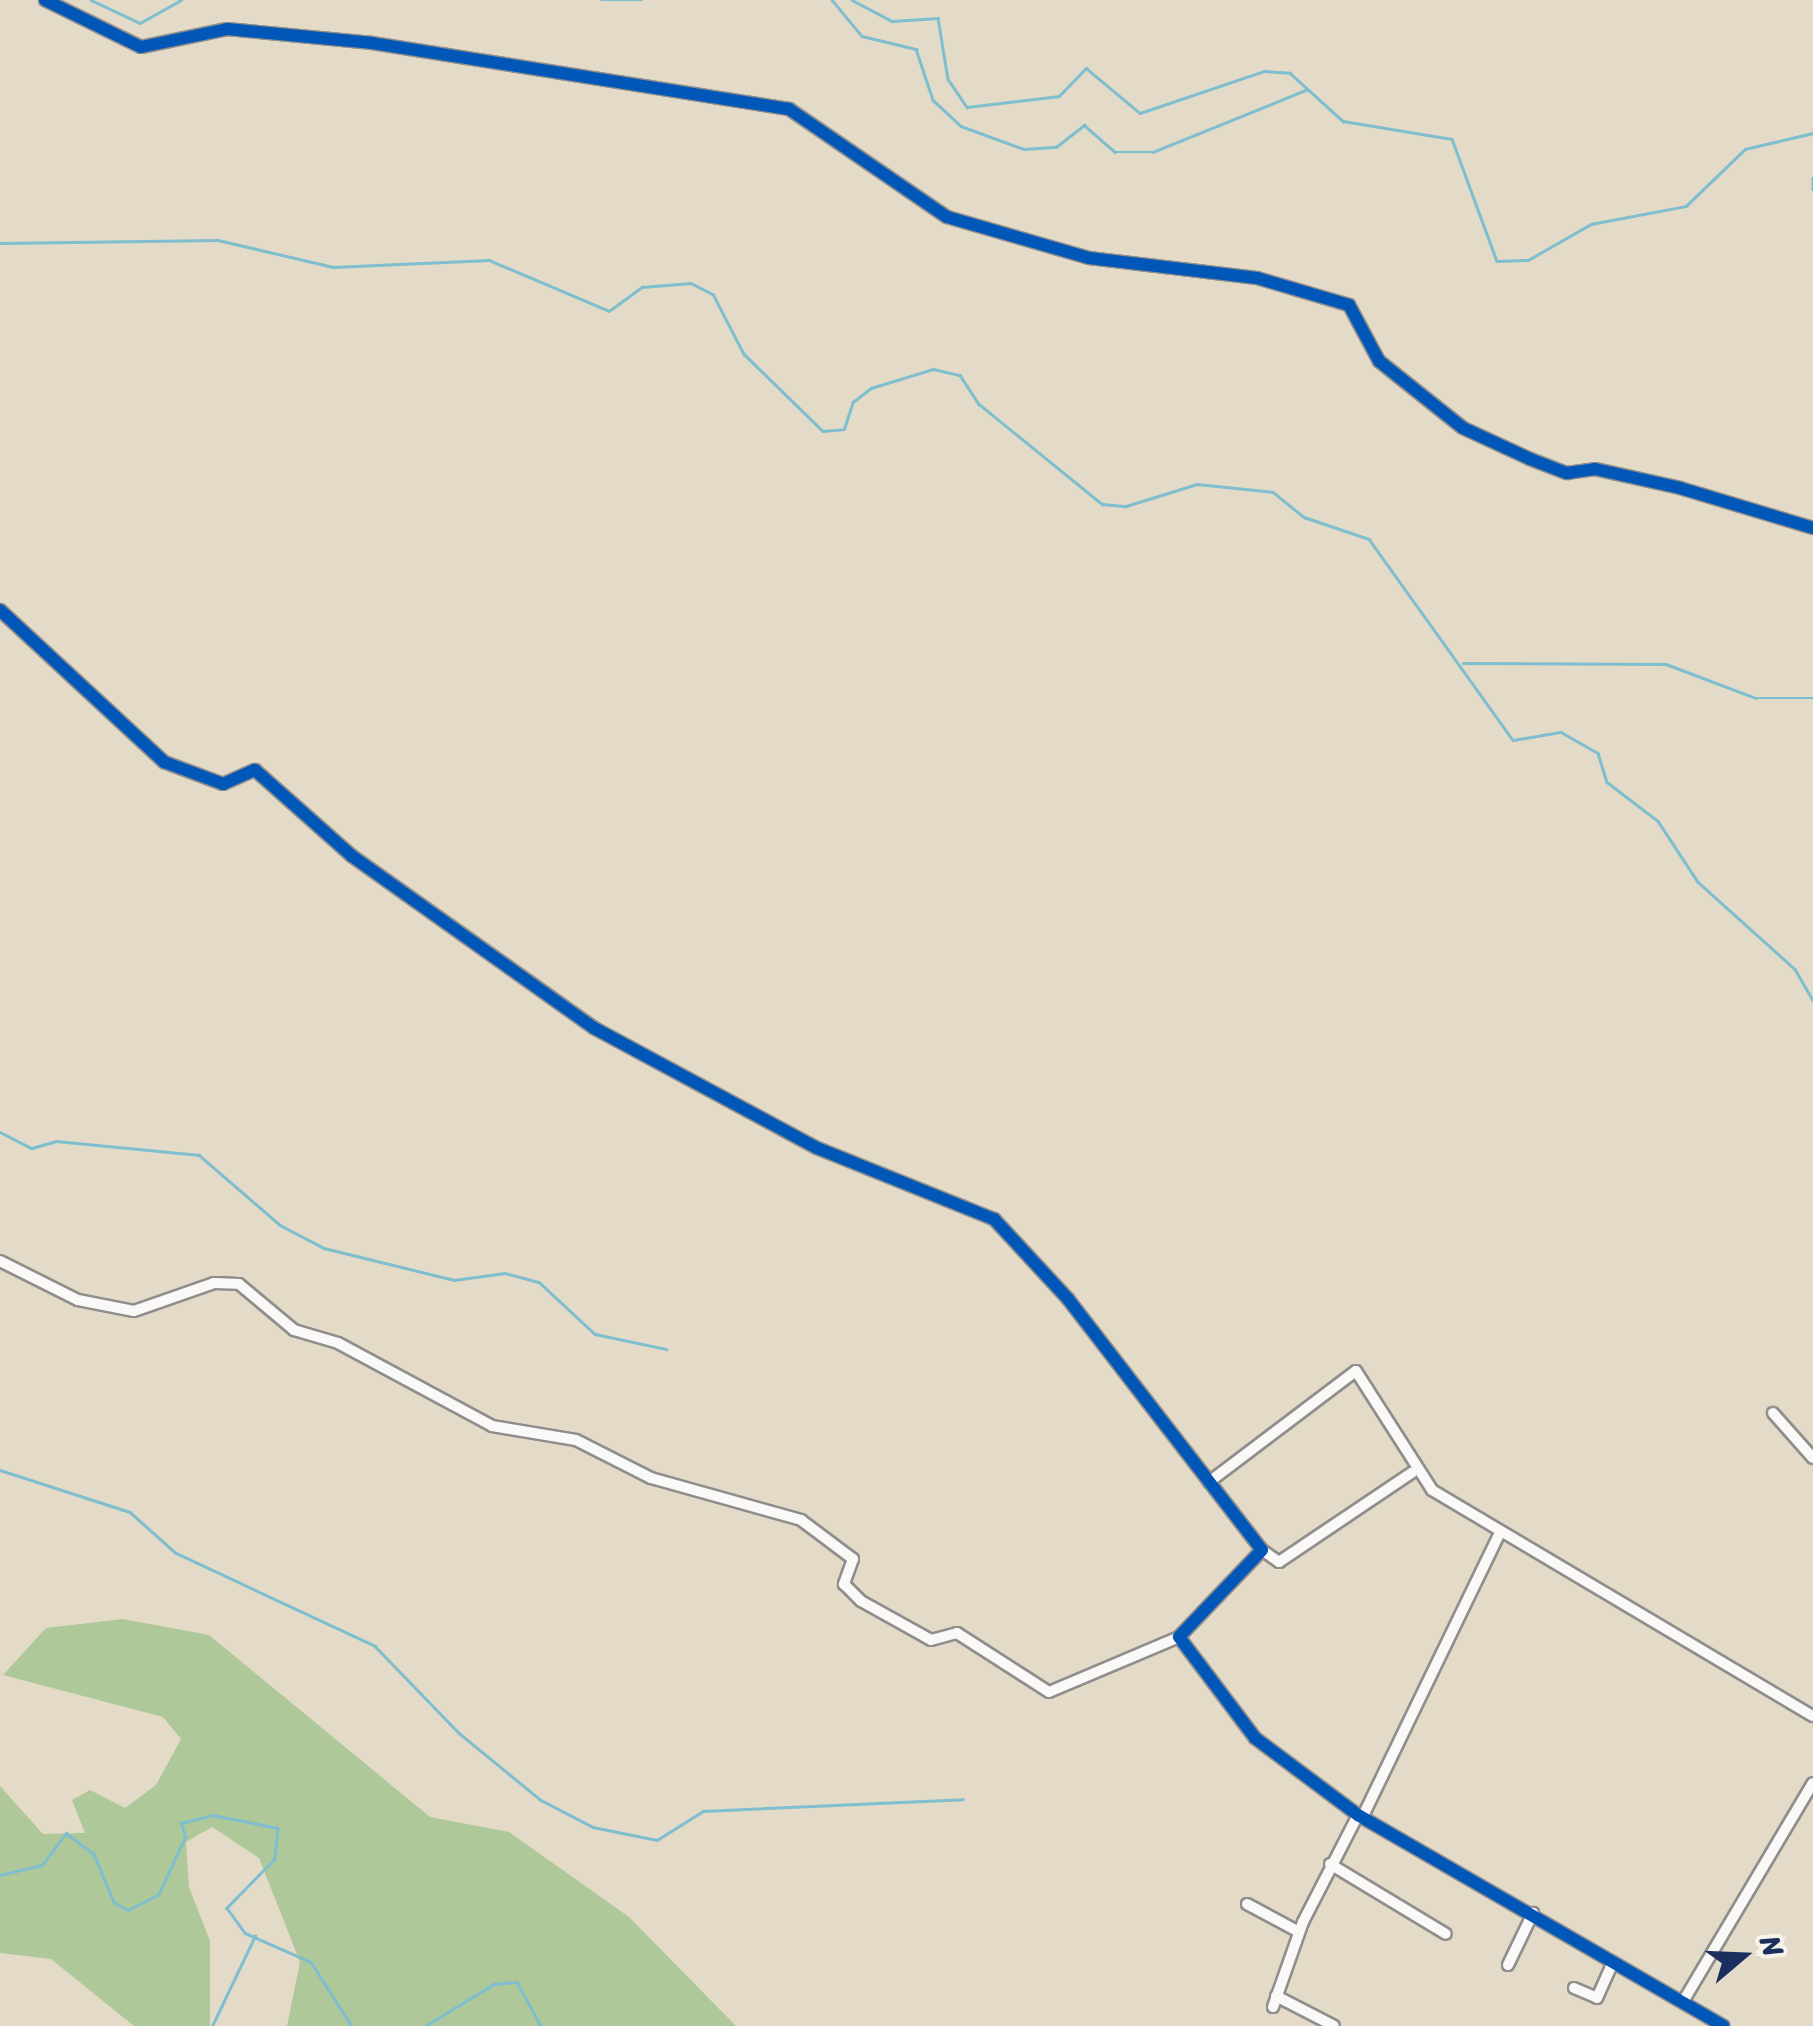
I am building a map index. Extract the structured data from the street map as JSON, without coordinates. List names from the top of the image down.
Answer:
{
  "north": "right"
}
